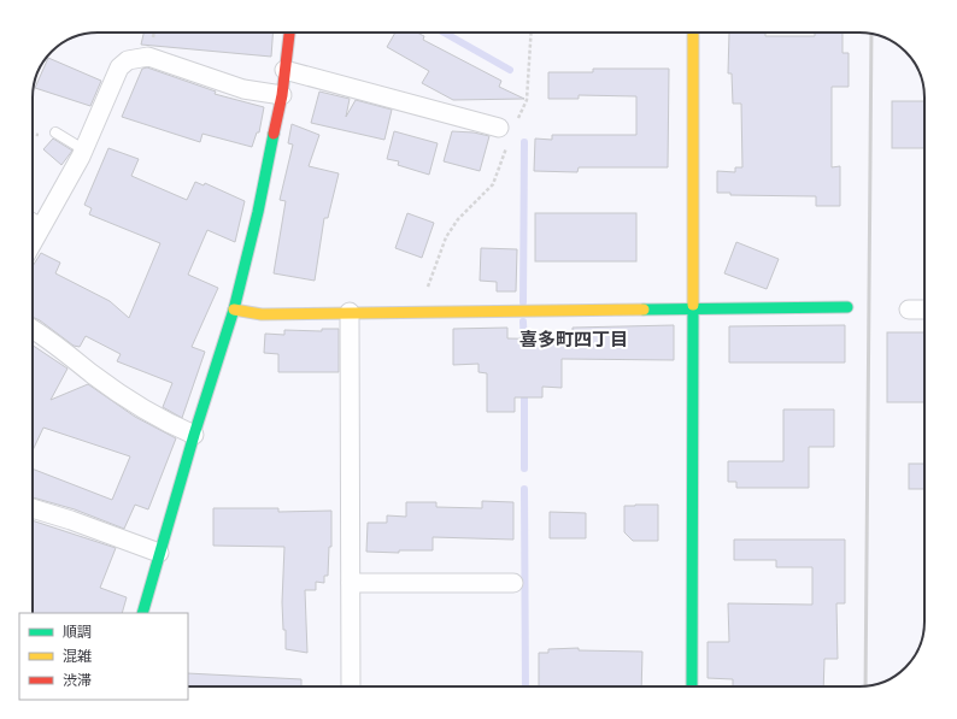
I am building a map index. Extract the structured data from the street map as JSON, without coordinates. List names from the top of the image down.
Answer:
{
  "districts": ["喜多町四丁目"],
  "legend": ["順調", "混雑", "渋滞"]
}
